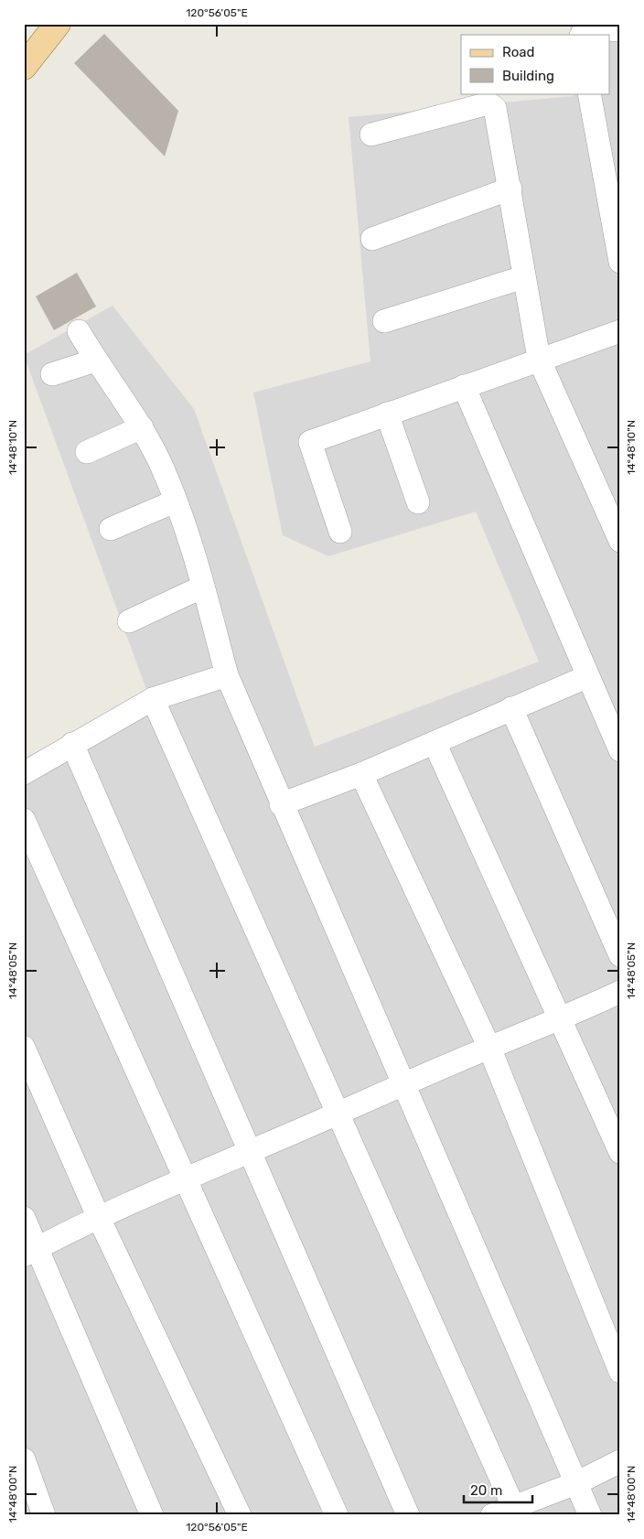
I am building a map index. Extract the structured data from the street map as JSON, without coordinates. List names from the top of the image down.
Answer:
{
  "legend": ["Road", "Building"],
  "scale_bar": "20 m",
  "coordinates": [
    "120°56'05\"E",
    "14°48'10\"N",
    "14°48'05\"N",
    "14°48'00\"N"
  ]
}
